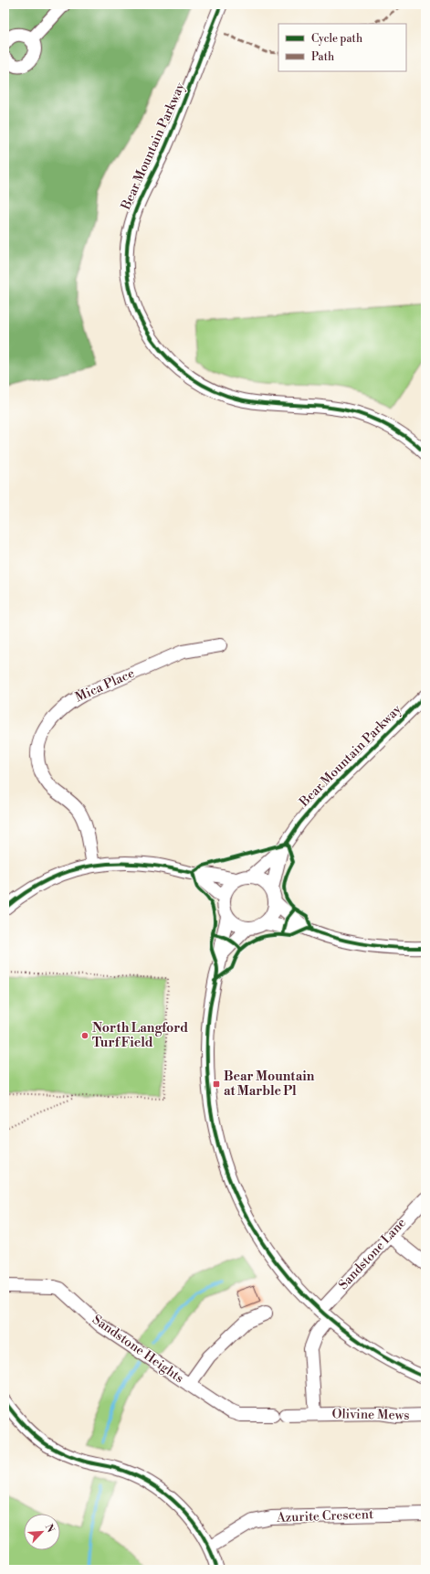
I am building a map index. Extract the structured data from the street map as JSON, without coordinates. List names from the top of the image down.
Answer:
{
  "streets": {
    "street": [
      "Bear Mountain Parkway",
      "Mica Place",
      "Sandstone Lane",
      "Sandstone Heights",
      "Olivine Mews",
      "Azurite Crescent"
    ]
  },
  "crossings": [
    ["Sandstone Lane", "Olivine Mews"]
  ],
  "places": {
    "other": ["North Langford Turf Field"],
    "transit": ["Bear Mountain at Marble Pl"]
  },
  "legend": ["Cycle path", "Path"],
  "north": "top right"
}
